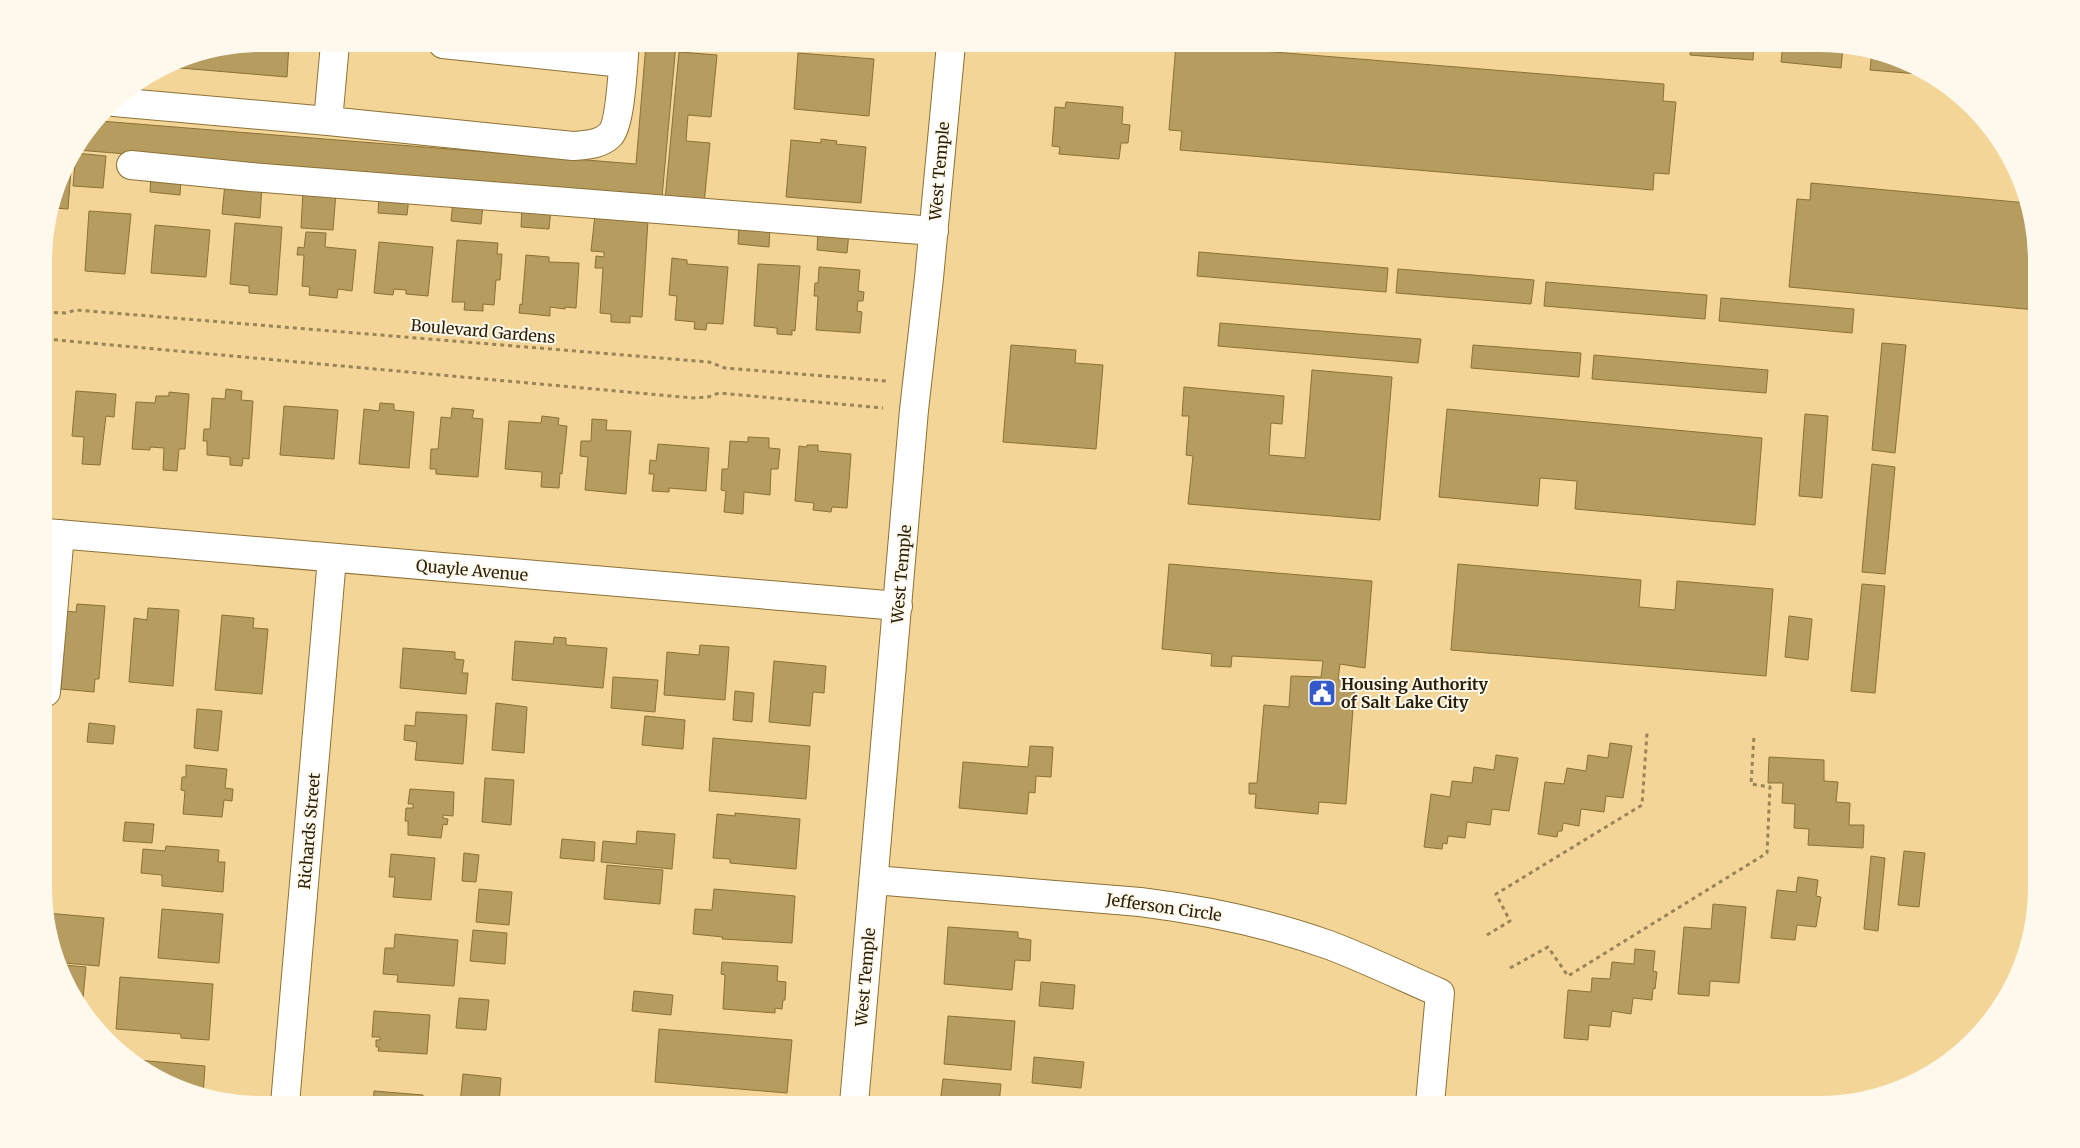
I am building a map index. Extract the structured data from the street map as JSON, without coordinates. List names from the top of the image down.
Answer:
{
  "streets": {
    "street": [
      "West Temple",
      "Quayle Avenue",
      "Richards Street",
      "Jefferson Circle"
    ],
    "path": ["Boulevard Gardens"]
  },
  "crossings": [
    ["West Temple", "Boulevard Gardens"],
    ["West Temple", "Quayle Avenue"],
    ["West Temple", "Jefferson Circle"],
    ["Quayle Avenue", "Richards Street"]
  ],
  "places": {
    "public building": ["Housing Authority of Salt Lake City"]
  }
}
